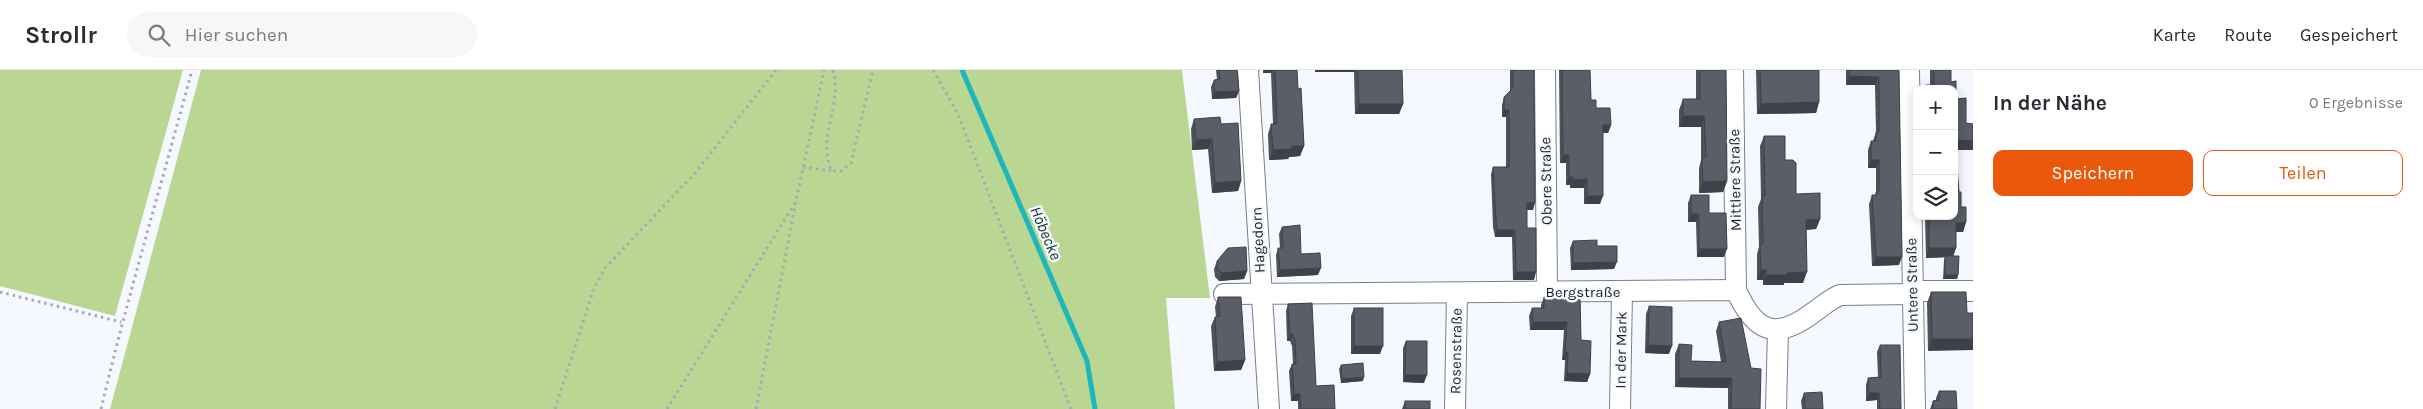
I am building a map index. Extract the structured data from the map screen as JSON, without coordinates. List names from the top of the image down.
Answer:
{
  "streets": {
    "street": [
      "Mittlere Straße",
      "Obere Straße",
      "Hagedorn",
      "Untere Straße",
      "Bergstraße",
      "In der Mark",
      "Rosenstraße"
    ]
  },
  "crossings": [
    ["Mittlere Straße", "Bergstraße"],
    ["Obere Straße", "Bergstraße"],
    ["Hagedorn", "Bergstraße"],
    ["Bergstraße", "In der Mark"],
    ["Bergstraße", "Rosenstraße"]
  ],
  "water": ["Höbecke"],
  "page": {
    "header": "Strollr",
    "search": "Hier suchen",
    "nav": ["Karte", "Route", "Gespeichert"],
    "heading": ["In der Nähe", "0 Ergebnisse"],
    "map_buttons": ["+", "−"],
    "buttons": ["Speichern", "Teilen"]
  }
}
